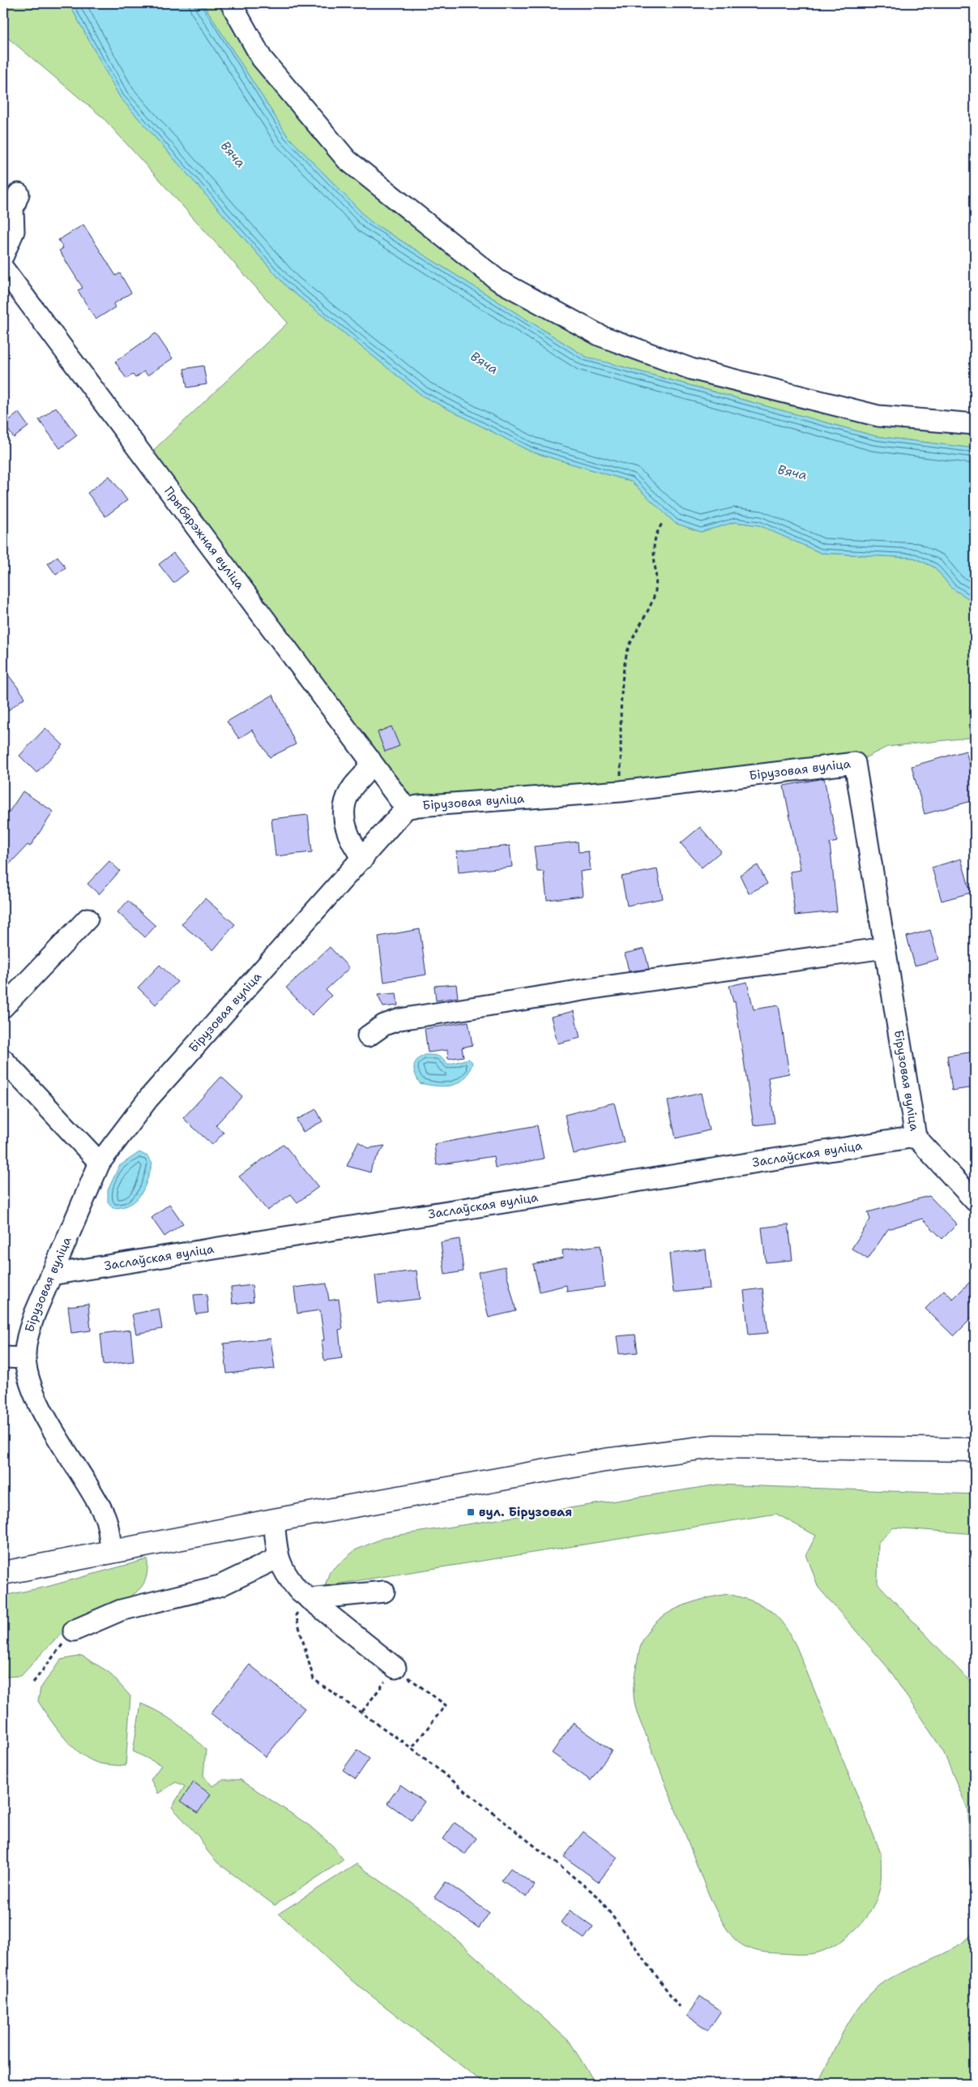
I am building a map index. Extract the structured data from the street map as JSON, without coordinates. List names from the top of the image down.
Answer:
{
  "streets": {
    "street": ["Прыбярэжная вуліца", "Бірузовая вуліца", "Заслаўская вуліца"]
  },
  "crossings": [
    ["Прыбярэжная вуліца", "Бірузовая вуліца"],
    ["Бірузовая вуліца", "Заслаўская вуліца"]
  ],
  "water": ["Вяча"],
  "places": {
    "transit": ["вул. Бірузовая"]
  }
}
